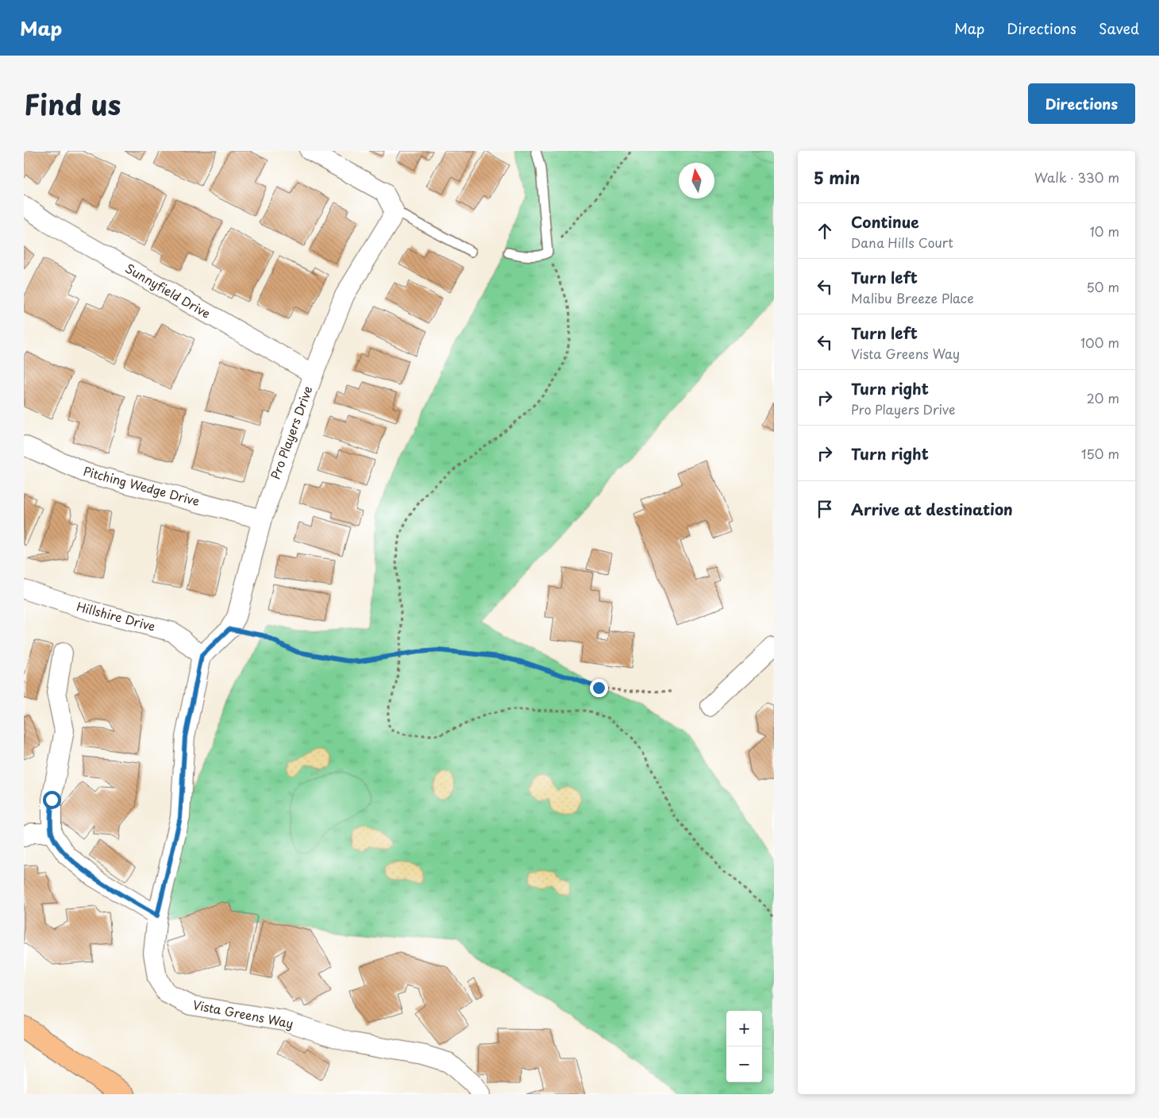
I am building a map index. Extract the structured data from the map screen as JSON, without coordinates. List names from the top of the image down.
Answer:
{
  "streets": {
    "street": [
      "Sunnyfield Drive",
      "Pro Players Drive",
      "Pitching Wedge Drive",
      "Hillshire Drive",
      "Vista Greens Way"
    ]
  },
  "crossings": [
    ["Sunnyfield Drive", "Pro Players Drive"],
    ["Pro Players Drive", "Pitching Wedge Drive"],
    ["Pro Players Drive", "Hillshire Drive"],
    ["Pro Players Drive", "Vista Greens Way"],
    ["Hillshire Drive", "Vista Greens Way"]
  ],
  "north": "top",
  "page": {
    "header": "Map",
    "nav": ["Map", "Directions", "Saved"],
    "title": "Find us",
    "buttons": "Directions",
    "heading": ["5 min", "Walk · 330 m"],
    "list": [
      ["Continue", "Dana Hills Court", "10 m"],
      ["Turn left", "Malibu Breeze Place", "50 m"],
      ["Turn left", "Vista Greens Way", "100 m"],
      ["Turn right", "Pro Players Drive", "20 m"],
      ["Turn right", "150 m"],
      "Arrive at destination"
    ],
    "map_buttons": ["+", "−"]
  }
}
